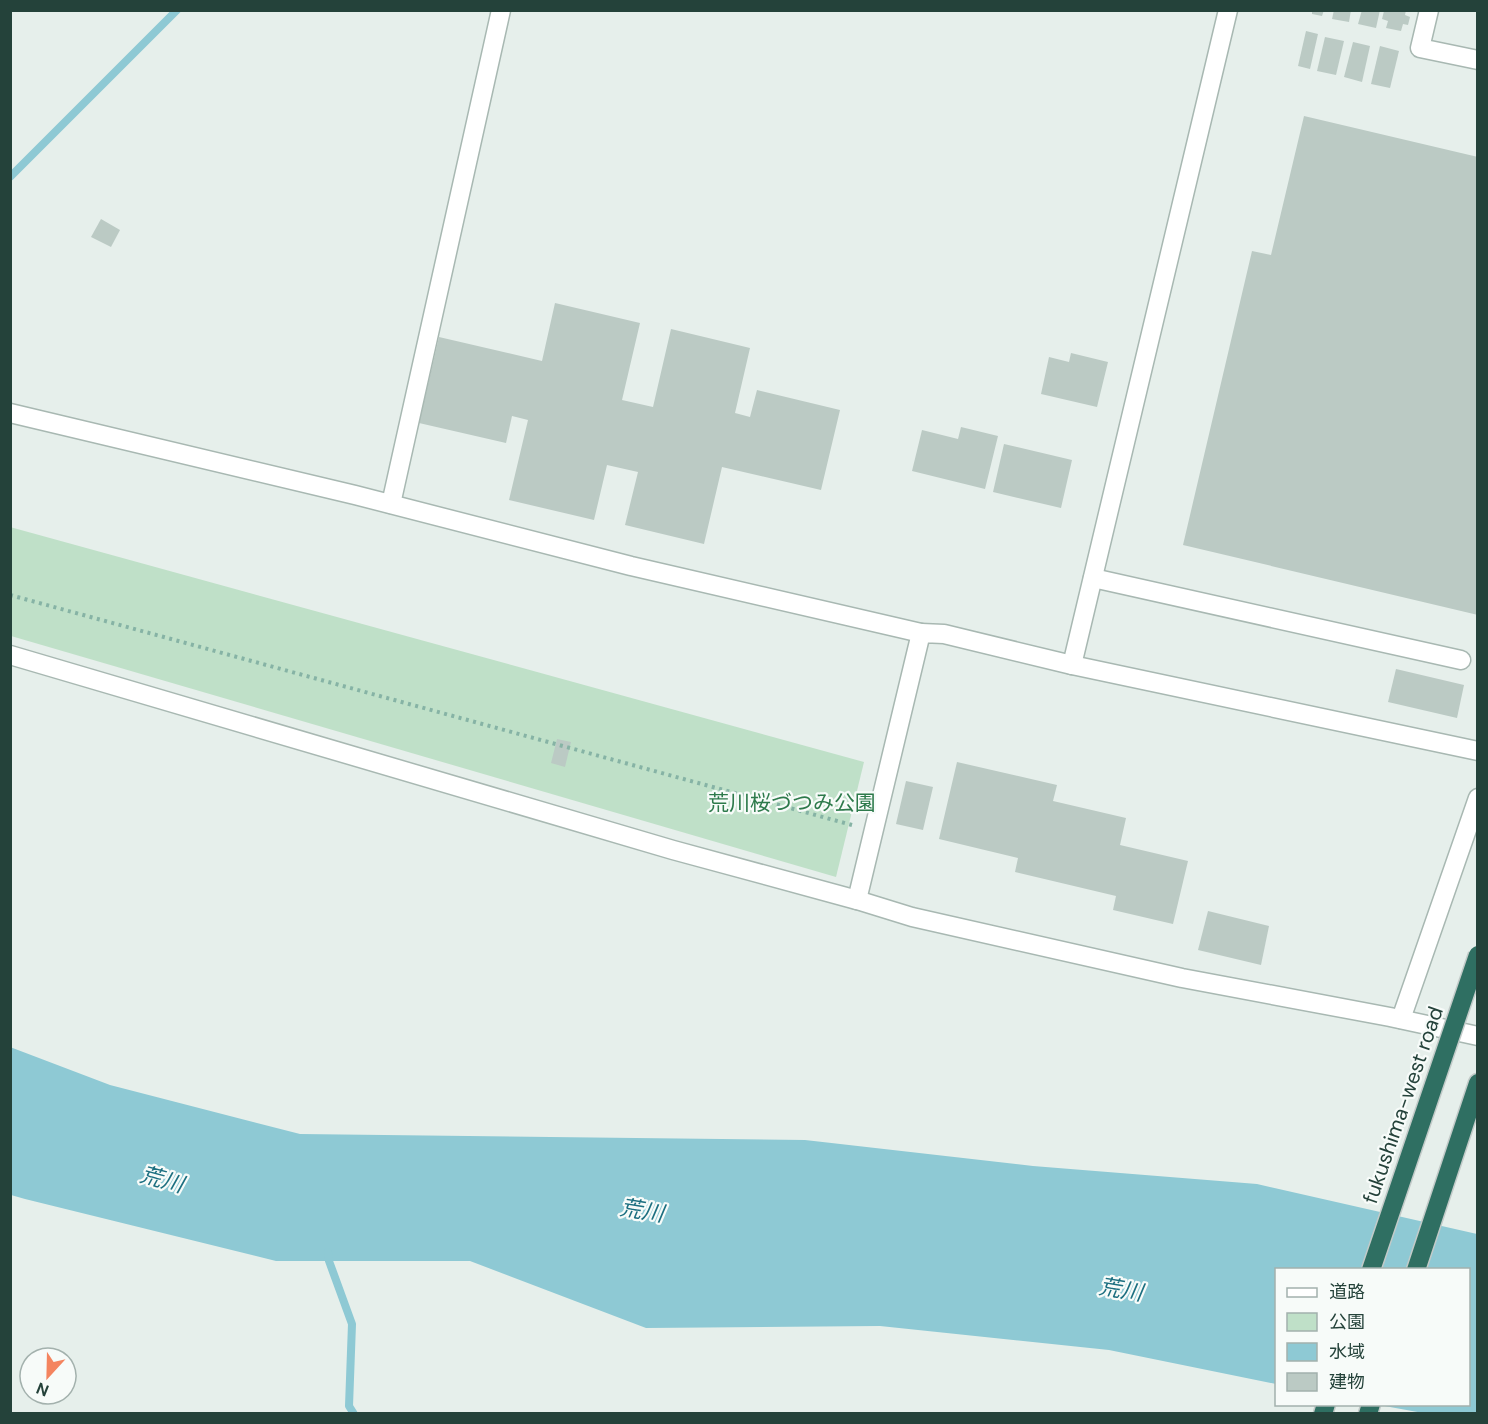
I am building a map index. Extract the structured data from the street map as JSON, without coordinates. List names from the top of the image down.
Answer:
{
  "streets": {
    "highway": ["fukushima-west road"]
  },
  "water": ["荒川"],
  "parks": ["荒川桜づつみ公園"],
  "legend": [
    "道路",
    "公園",
    "水域",
    "建物"
  ],
  "north": "bottom"
}
